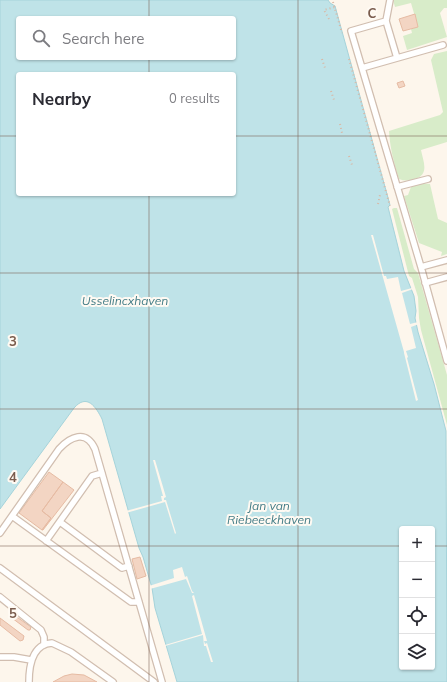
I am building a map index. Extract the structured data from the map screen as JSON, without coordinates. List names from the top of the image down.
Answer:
{
  "water": ["Usselincxhaven", "Jan van Riebeeckhaven"],
  "page": {
    "search": "Search here",
    "heading": ["Nearby", "0 results"],
    "map_buttons": ["+", "−"]
  },
  "grid": {
    "columns": ["C"],
    "rows": ["3", "4", "5"]
  }
}
